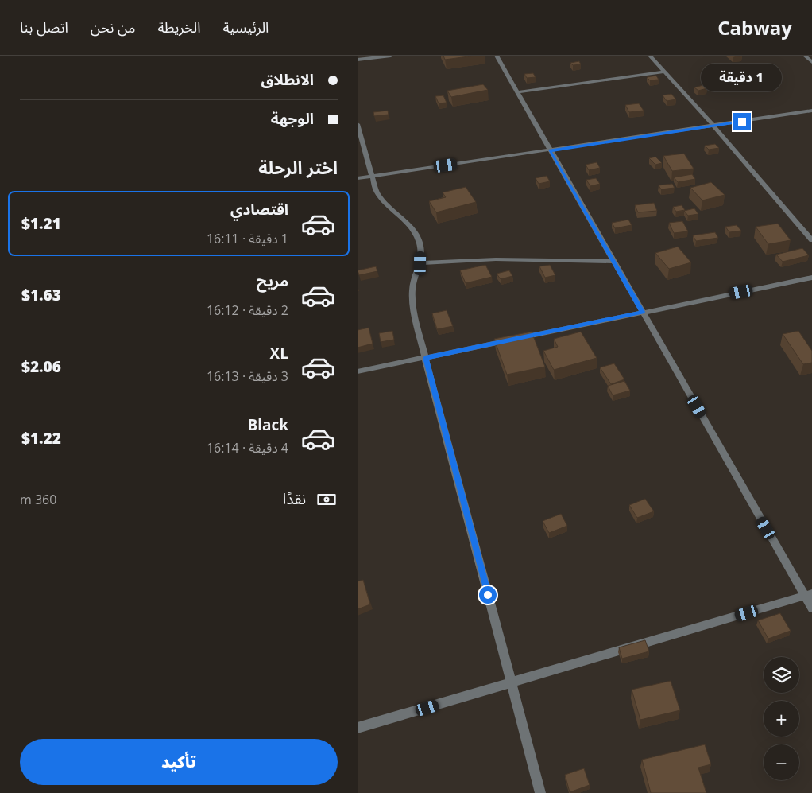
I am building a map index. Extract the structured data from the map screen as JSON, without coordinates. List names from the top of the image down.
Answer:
{
  "page": {
    "header": "Cabway",
    "nav": [
      "الرئيسية",
      "الخريطة",
      "من نحن",
      "اتصل بنا"
    ],
    "banner": ["الانطلاق", "الوجهة"],
    "bubble": "1 دقيقة",
    "heading": "اختر الرحلة",
    "list": [
      {
        "name": "اقتصادي",
        "note": "1 دقيقة · 16:11",
        "value": "$1.21"
      },
      {
        "name": "مريح",
        "note": "2 دقيقة · 16:12",
        "value": "$1.63"
      },
      {
        "name": "XL",
        "note": "3 دقيقة · 16:13",
        "value": "$2.06"
      },
      {
        "name": "Black",
        "note": "4 دقيقة · 16:14",
        "value": "$1.22"
      }
    ],
    "pay": ["نقدًا", "360 m"],
    "map_buttons": ["+", "−"],
    "buttons": "تأكيد"
  }
}
